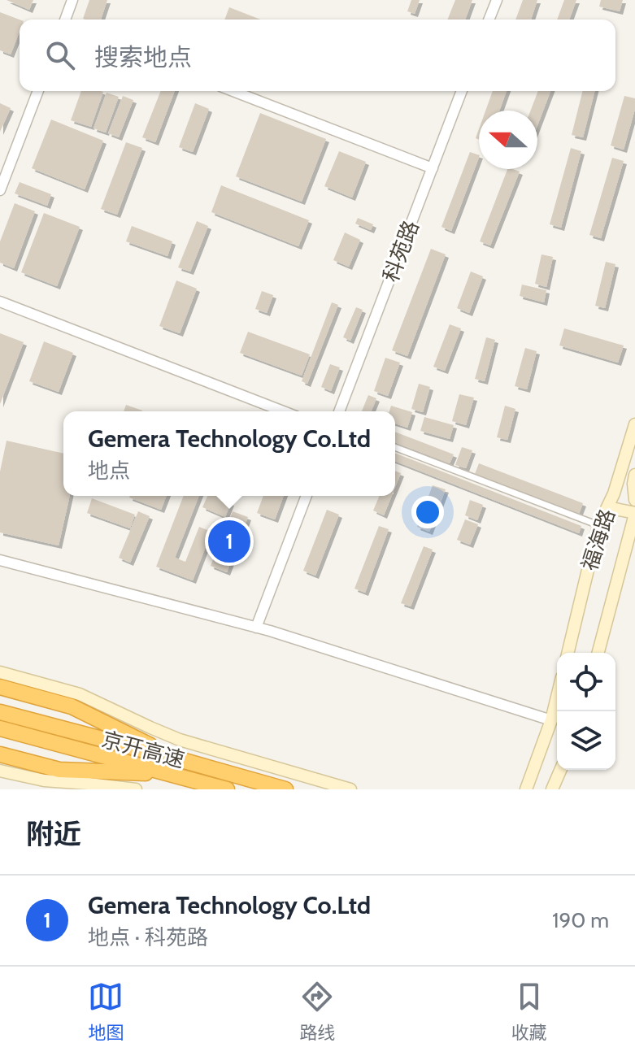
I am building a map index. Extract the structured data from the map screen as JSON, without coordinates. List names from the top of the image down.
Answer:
{
  "streets": {
    "highway": ["京开高速"],
    "main road": ["福海路"],
    "street": ["科苑路"]
  },
  "north": "left",
  "page": {
    "search": "搜索地点",
    "popup": ["Gemera Technology Co.Ltd", "地点"],
    "pins": "1",
    "heading": "附近",
    "list": [
      {
        "mark": "1",
        "name": "Gemera Technology Co.Ltd",
        "note": "地点 · 科苑路",
        "value": "190 m"
      }
    ],
    "nav": ["地图", "路线", "收藏"]
  }
}
